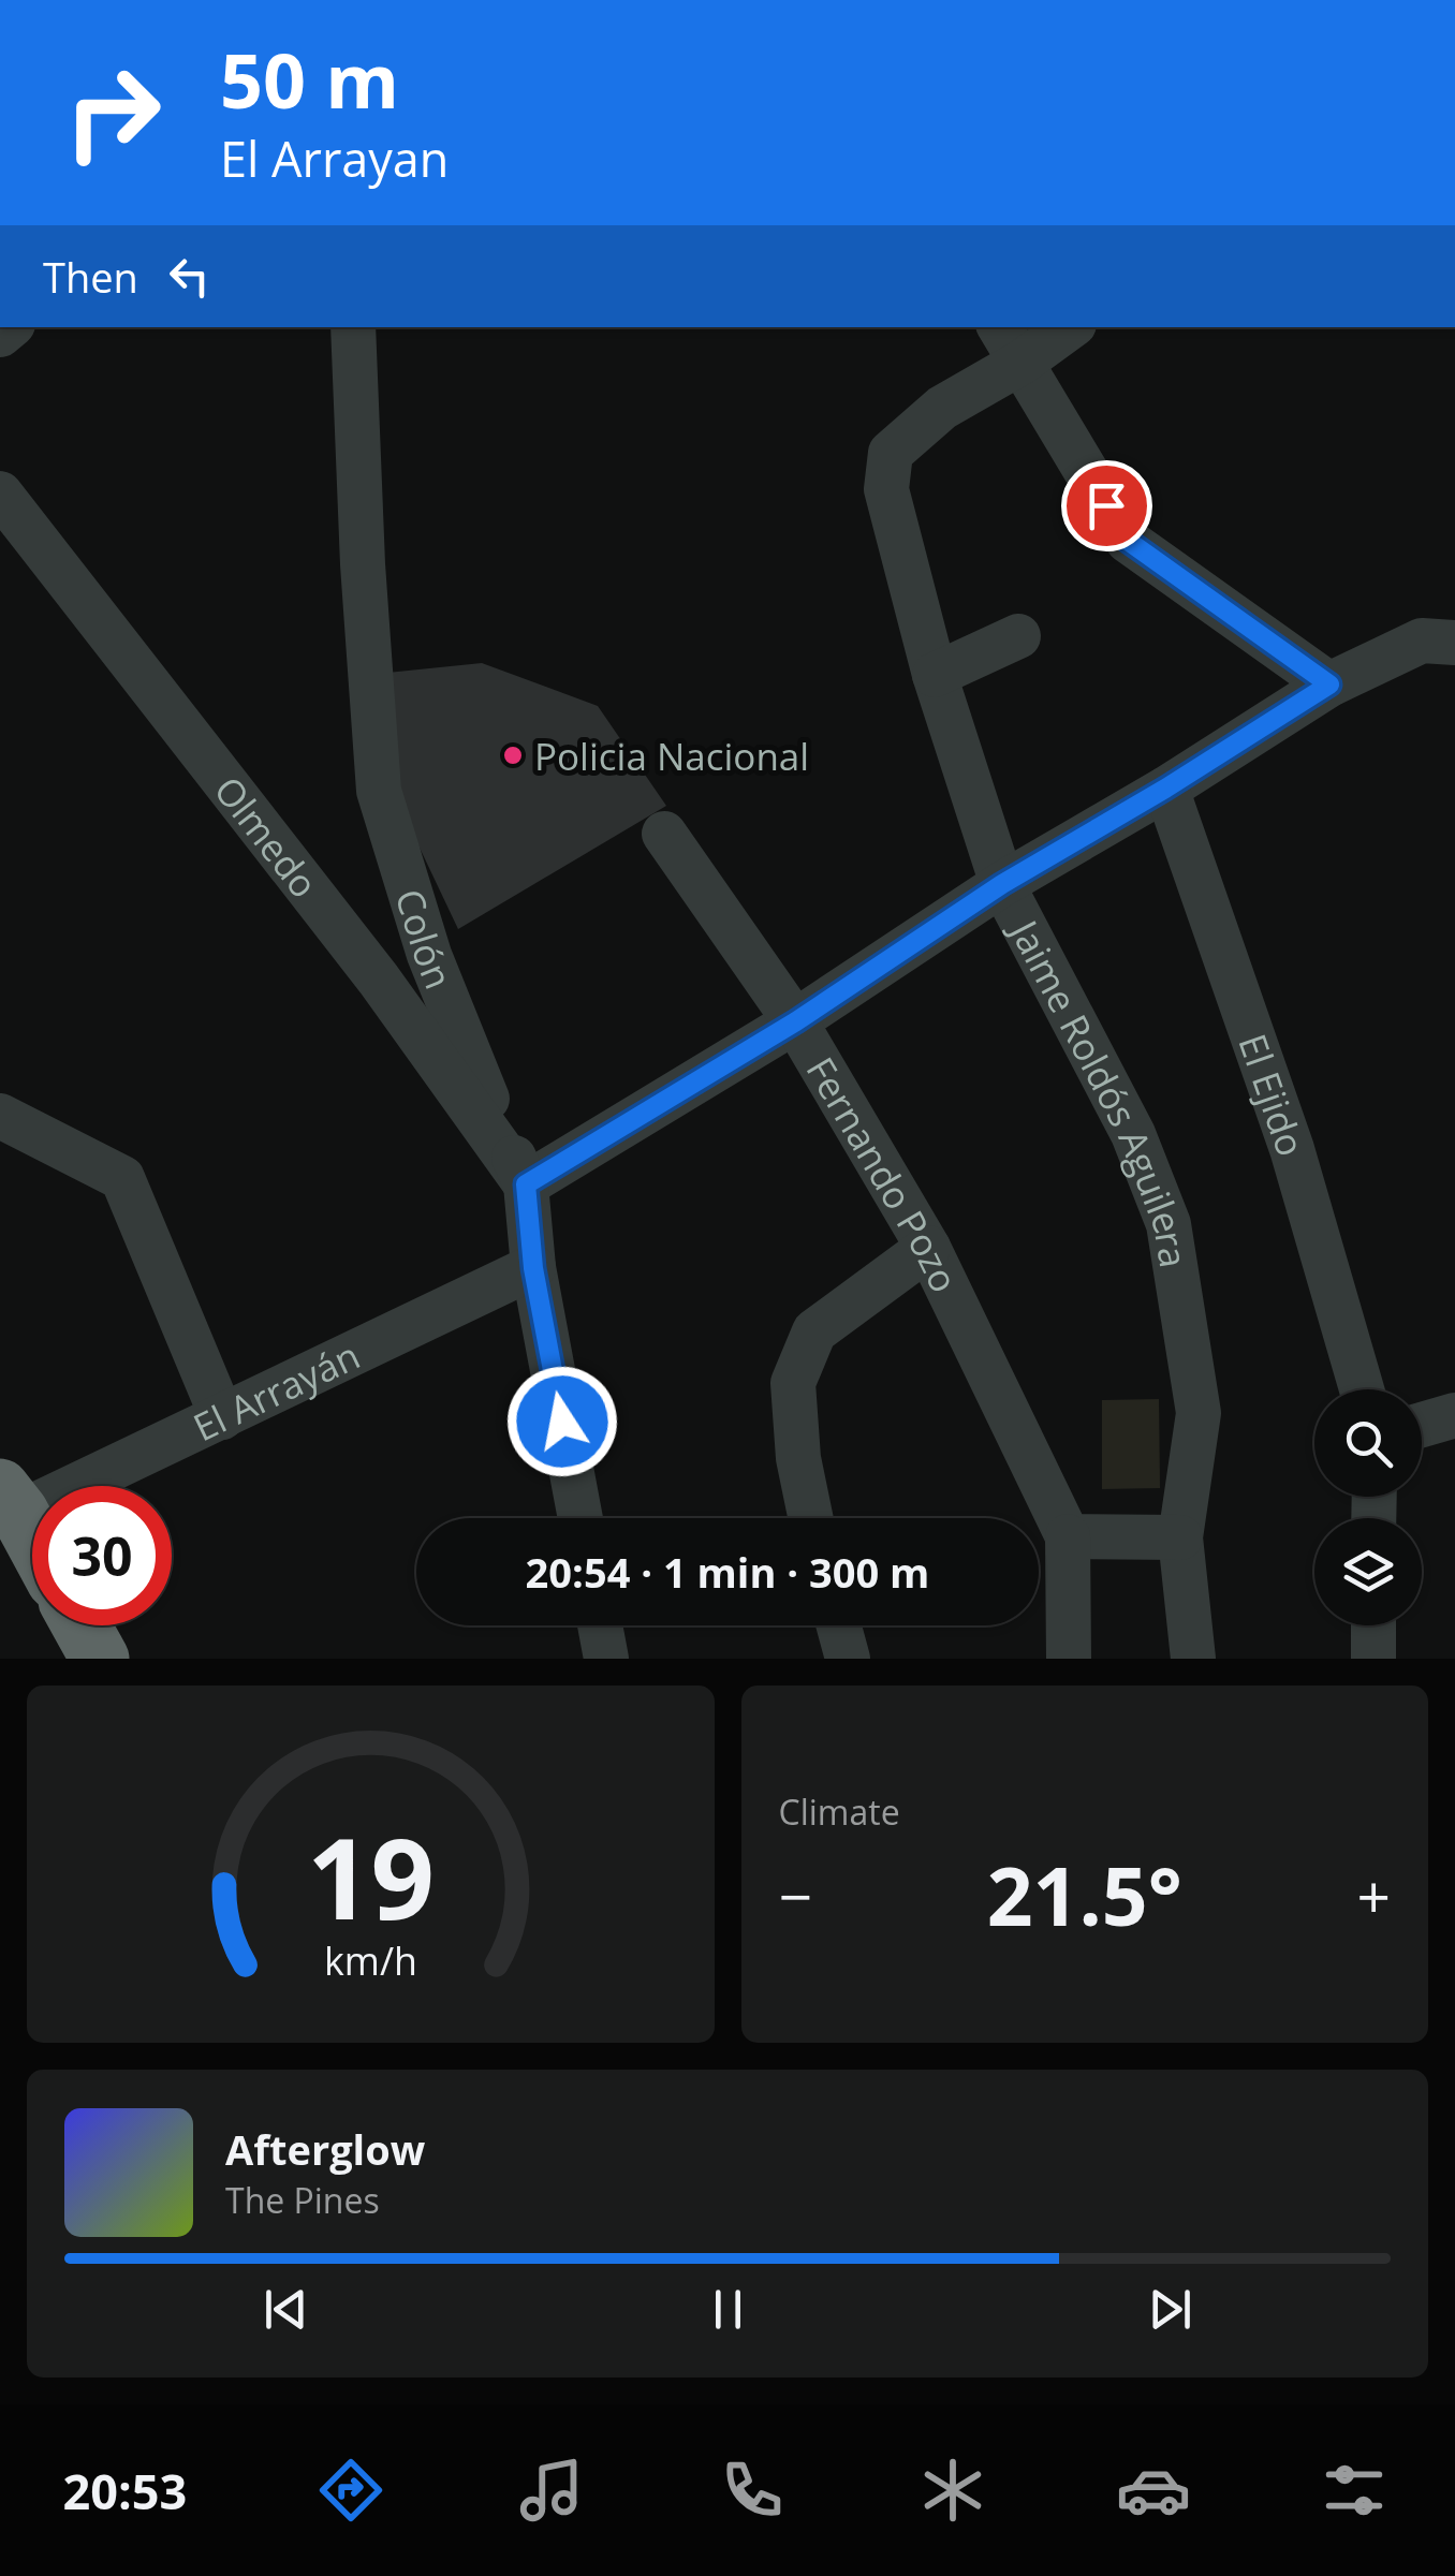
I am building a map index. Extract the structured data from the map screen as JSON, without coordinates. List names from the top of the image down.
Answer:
{
  "streets": {
    "street": [
      "Olmedo",
      "Colón",
      "Jaime Roldós Aguilera",
      "El Ejido",
      "Fernando Pozo",
      "El Arrayán"
    ]
  },
  "crossings": [
    ["Olmedo", "Colón"],
    ["Colón", "El Arrayán"]
  ],
  "places": ["Policia Nacional"],
  "page": {
    "turn": ["50 m", "El Arrayan"],
    "then": "Then",
    "limit": "30",
    "trip": "20:54 · 1 min · 300 m",
    "tile": "Climate",
    "heat": ["−", "21.5°", "+"],
    "song": ["Afterglow", "The Pines"],
    "tabs": "20:53",
    "gauge": ["19", "km/h"]
  }
}
